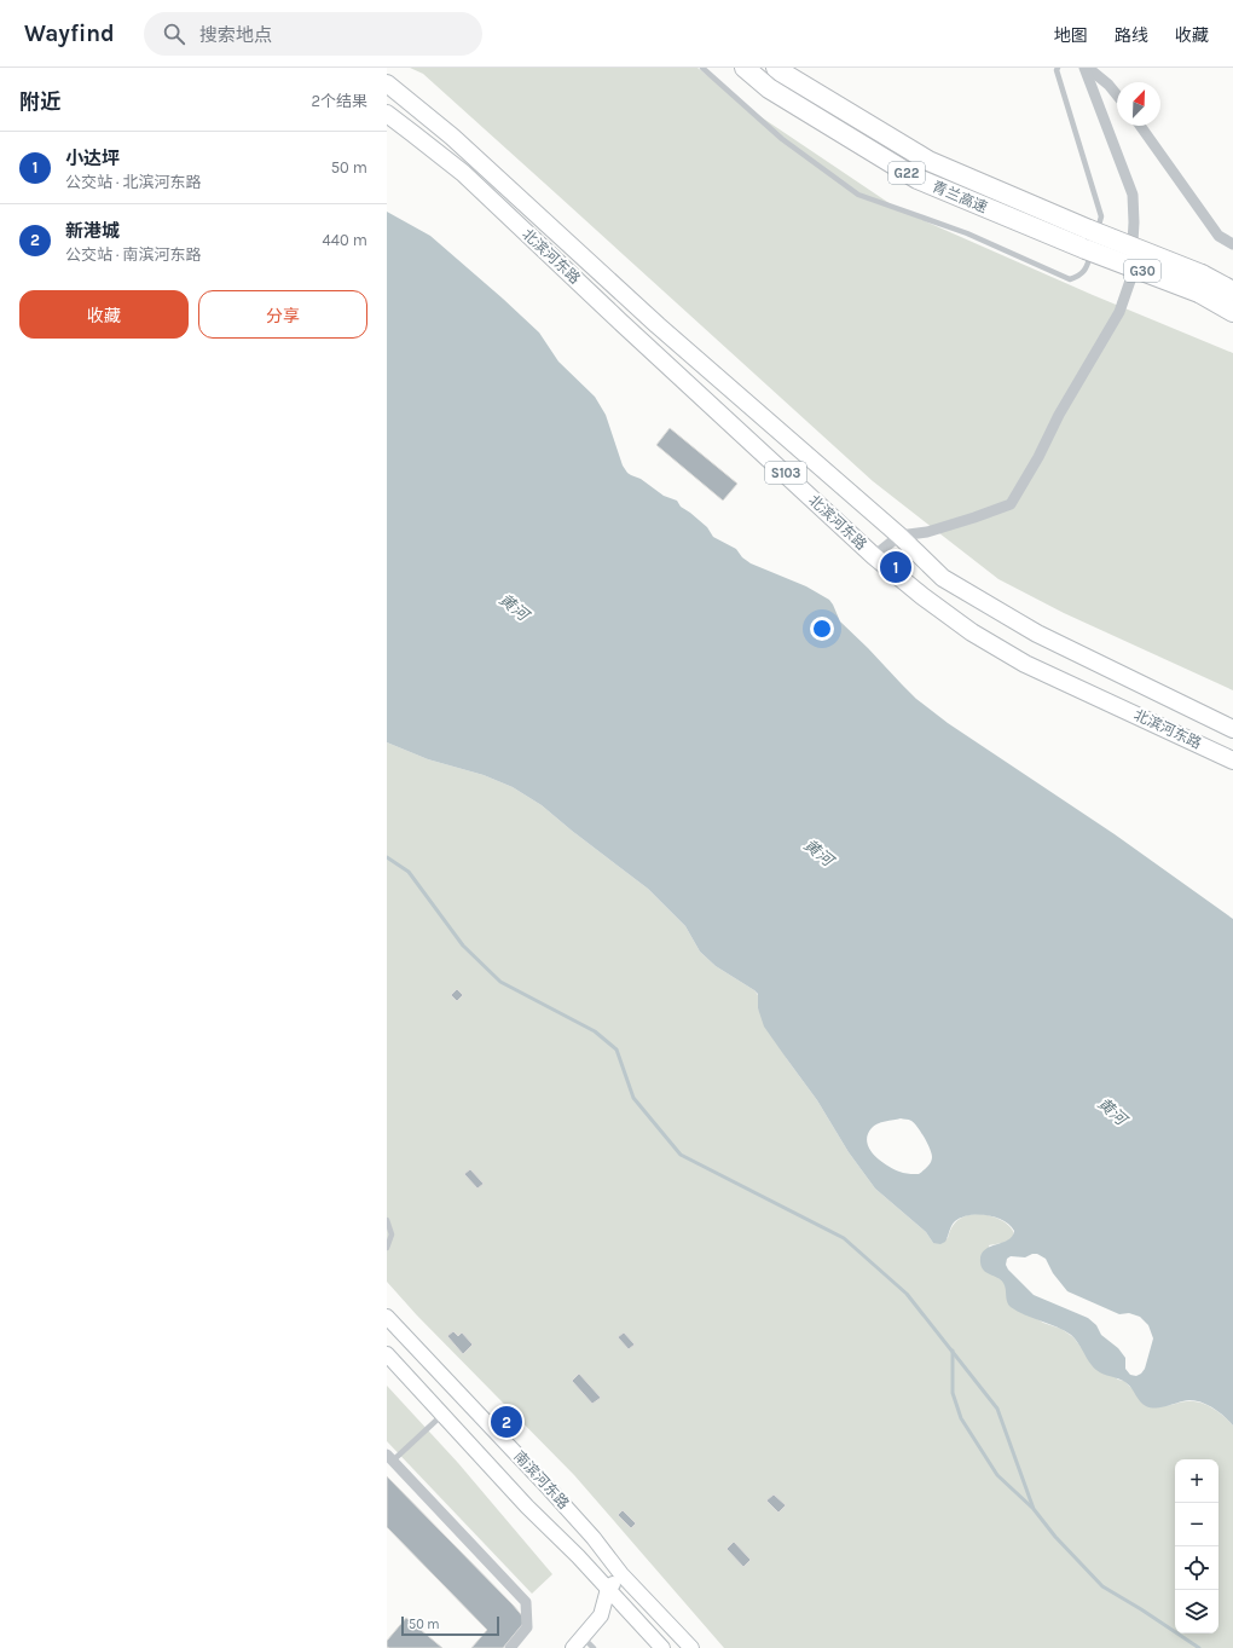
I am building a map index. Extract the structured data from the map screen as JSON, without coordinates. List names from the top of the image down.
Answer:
{
  "streets": {
    "highway": ["G22", "青兰高速", "G30"],
    "main road": ["北滨河东路", "S103", "南滨河东路"]
  },
  "crossings": [
    ["青兰高速", "G30"]
  ],
  "water": ["黄河"],
  "scale_bar": "50 m",
  "north": "top right",
  "page": {
    "header": "Wayfind",
    "search": "搜索地点",
    "nav": ["地图", "路线", "收藏"],
    "heading": ["附近", "2个结果"],
    "list": [
      {
        "mark": "1",
        "name": "小达坪",
        "note": "公交站 · 北滨河东路",
        "value": "50 m"
      },
      {
        "mark": "2",
        "name": "新港城",
        "note": "公交站 · 南滨河东路",
        "value": "440 m"
      }
    ],
    "buttons": ["收藏", "分享"],
    "pins": ["1", "2"],
    "map_buttons": ["+", "−"],
    "scale": "50 m"
  }
}
